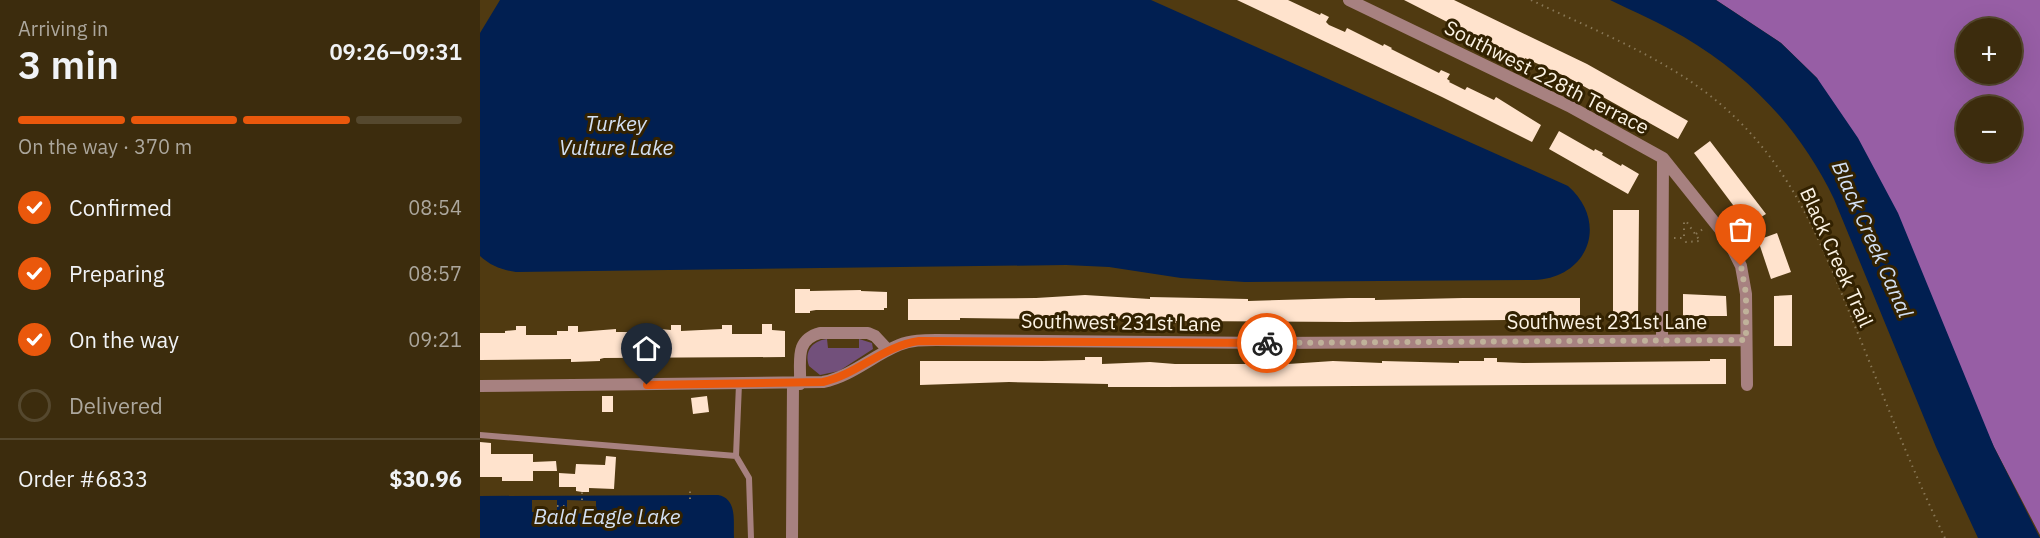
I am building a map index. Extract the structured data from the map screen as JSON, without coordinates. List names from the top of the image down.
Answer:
{
  "streets": {
    "street": ["Southwest 228th Terrace", "Southwest 231st Lane"],
    "path": ["Black Creek Trail"]
  },
  "water": ["Turkey Vulture Lake", "Black Creek Canal", "Bald Eagle Lake"],
  "page": {
    "heading": ["3 min", "Arriving in", "09:26–09:31"],
    "panel": ["Order #6833", "$30.96"],
    "map_buttons": ["+", "−"],
    "bar": "On the way · 370 m",
    "list": [
      ["Confirmed", "08:54"],
      ["Preparing", "08:57"],
      ["On the way", "09:21"],
      "Delivered"
    ]
  }
}
